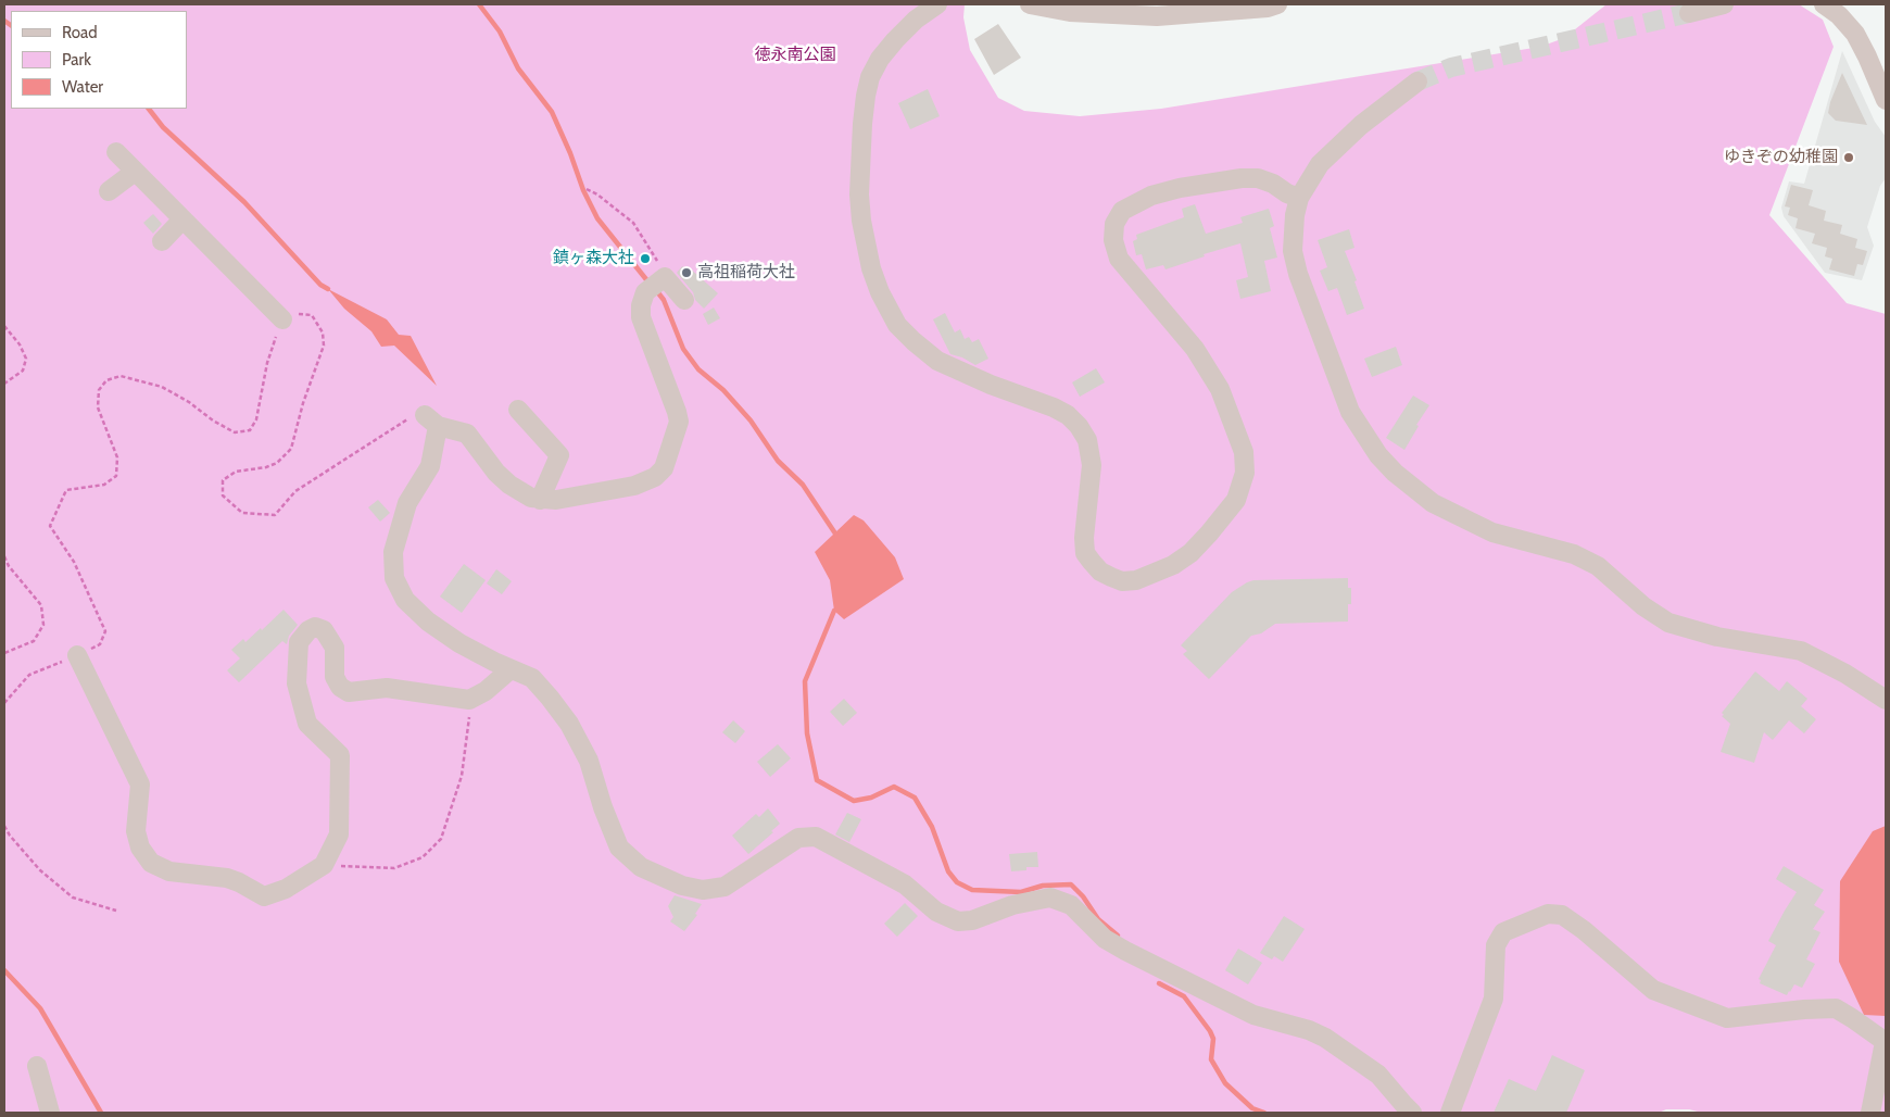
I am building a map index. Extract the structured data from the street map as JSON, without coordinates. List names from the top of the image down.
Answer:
{
  "parks": ["徳永南公園"],
  "places": ["ゆきぞの幼稚園", "鎮ヶ森大社", "高祖稲荷大社"],
  "legend": ["Road", "Park", "Water"]
}
